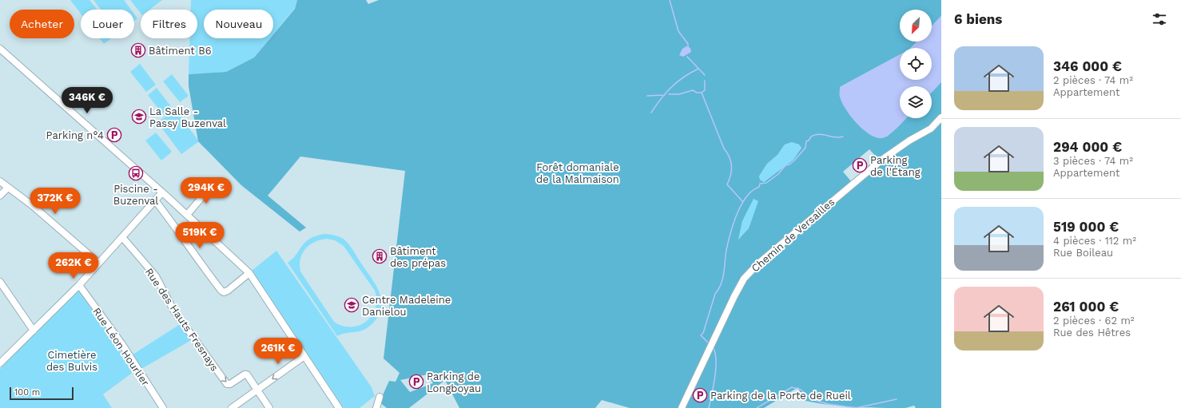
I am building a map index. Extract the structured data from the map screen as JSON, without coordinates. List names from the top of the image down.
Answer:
{
  "streets": {
    "street": ["Chemin de Versailles", "Rue des Hauts Fresnays", "Rue Léon Hourlier"]
  },
  "one_way": ["Rue des Hauts Fresnays"],
  "parks": ["Forêt domaniale de la Malmaison", "Cimetière des Bulvis"],
  "places": {
    "building": ["Bâtiment B6", "Bâtiment des prépas"],
    "school or university": ["La Salle - Passy Buzenval", "Centre Madeleine Danielou"],
    "parking": [
      "Parking n°4",
      "Parking de l'Étang",
      "Parking de Longboyau",
      "Parking de la Porte de Rueil"
    ],
    "bus stop": ["Piscine - Buzenval"]
  },
  "scale_bar": "100 m",
  "north": "bottom left",
  "page": {
    "heading": "6 biens",
    "chip": [
      "Acheter",
      "Louer",
      "Filtres",
      "Nouveau"
    ],
    "list": [
      {
        "name": "346 000 €",
        "note": "2 pièces · 74 m² · Appartement"
      },
      {
        "name": "294 000 €",
        "note": "3 pièces · 74 m² · Appartement"
      },
      {
        "name": "519 000 €",
        "note": "4 pièces · 112 m² · Rue Boileau"
      },
      {
        "name": "261 000 €",
        "note": "2 pièces · 62 m² · Rue des Hêtres"
      }
    ],
    "price": [
      "346K €",
      "294K €",
      "372K €",
      "519K €",
      "262K €",
      "261K €"
    ],
    "scale": "100 m"
  }
}
